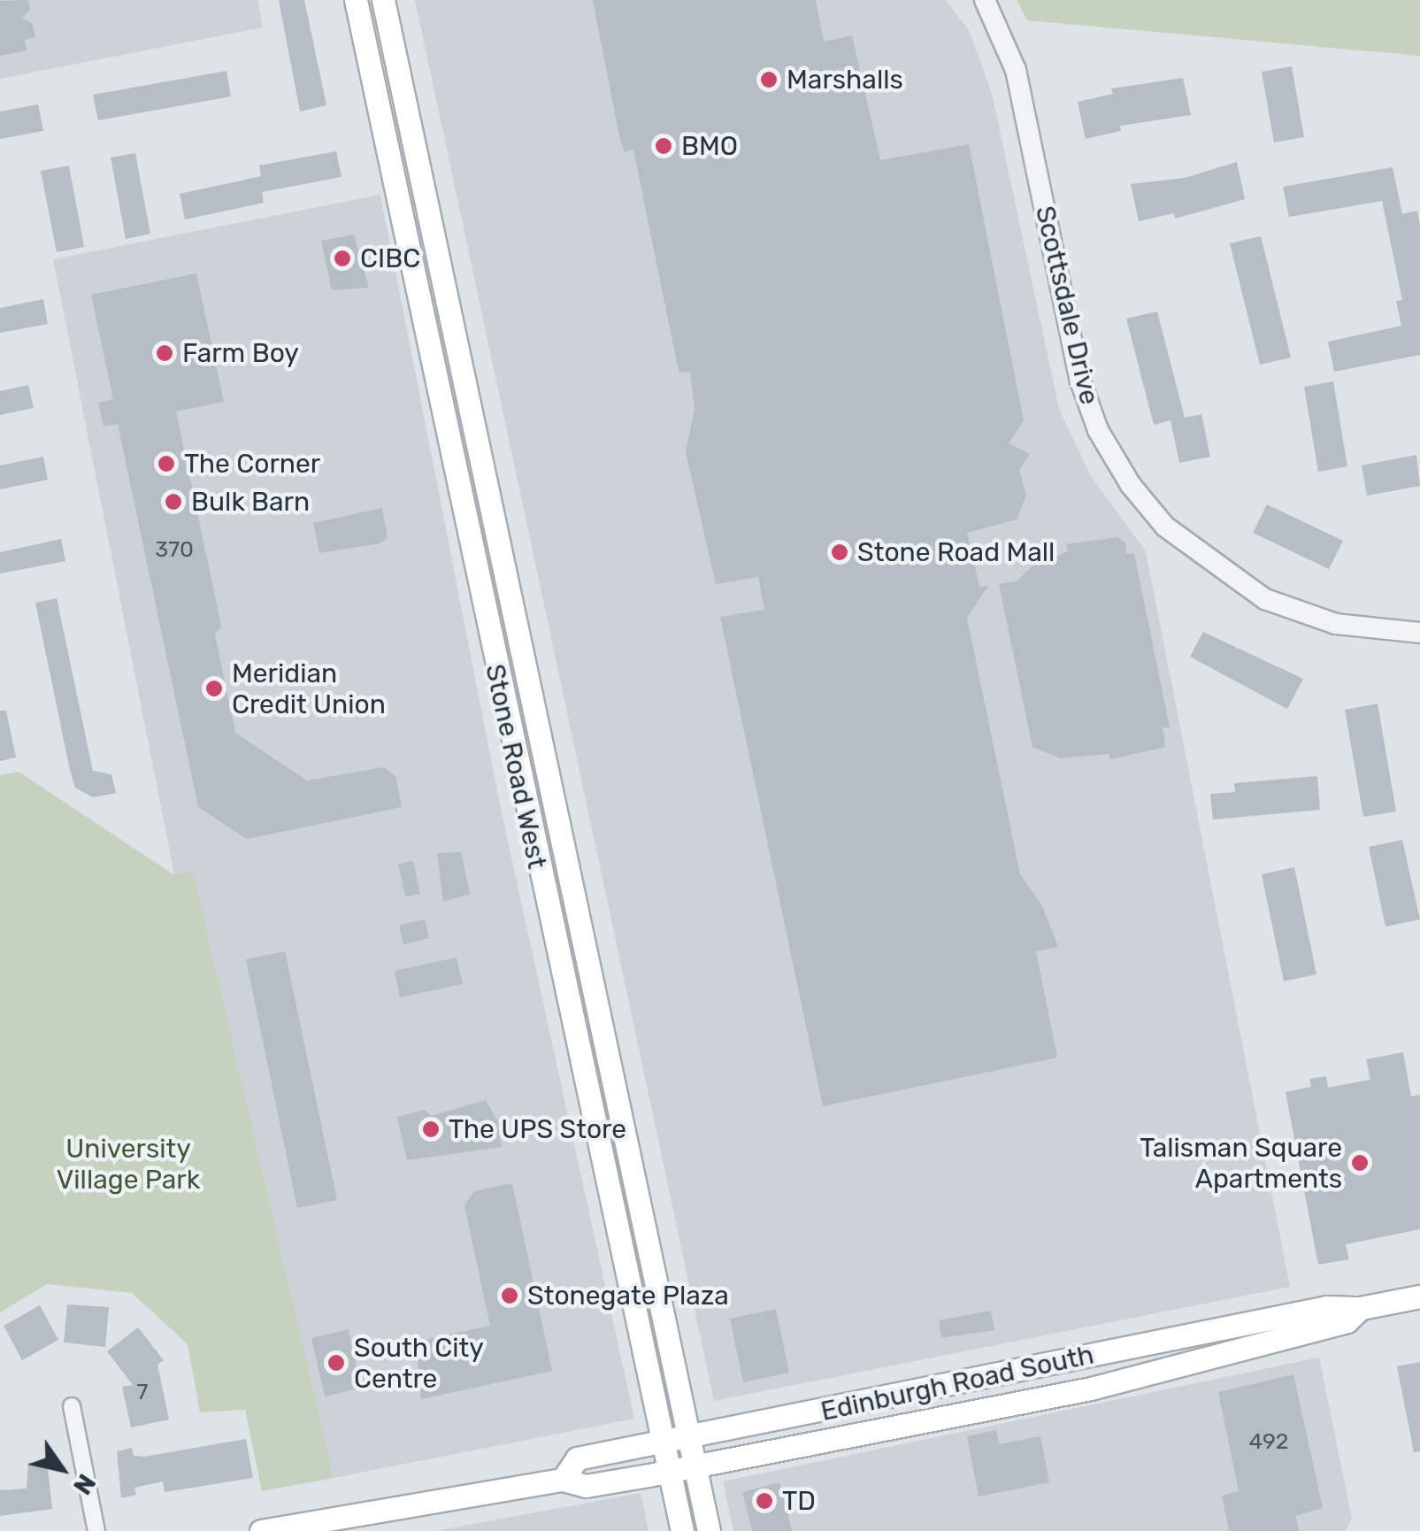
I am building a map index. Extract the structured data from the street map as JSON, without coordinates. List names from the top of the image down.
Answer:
{
  "streets": {
    "main road": ["Stone Road West", "Edinburgh Road South"],
    "street": ["Scottsdale Drive"]
  },
  "crossings": [
    ["Stone Road West", "Edinburgh Road South"]
  ],
  "parks": ["University Village Park"],
  "places": [
    "Marshalls",
    "BMO",
    "CIBC",
    "Farm Boy",
    "The Corner",
    "Bulk Barn",
    "Stone Road Mall",
    "Meridian Credit Union",
    "The UPS Store",
    "Talisman Square Apartments",
    "Stonegate Plaza",
    "South City Centre",
    "TD"
  ],
  "house_numbers": ["370", "7", "492"],
  "north": "bottom right"
}
